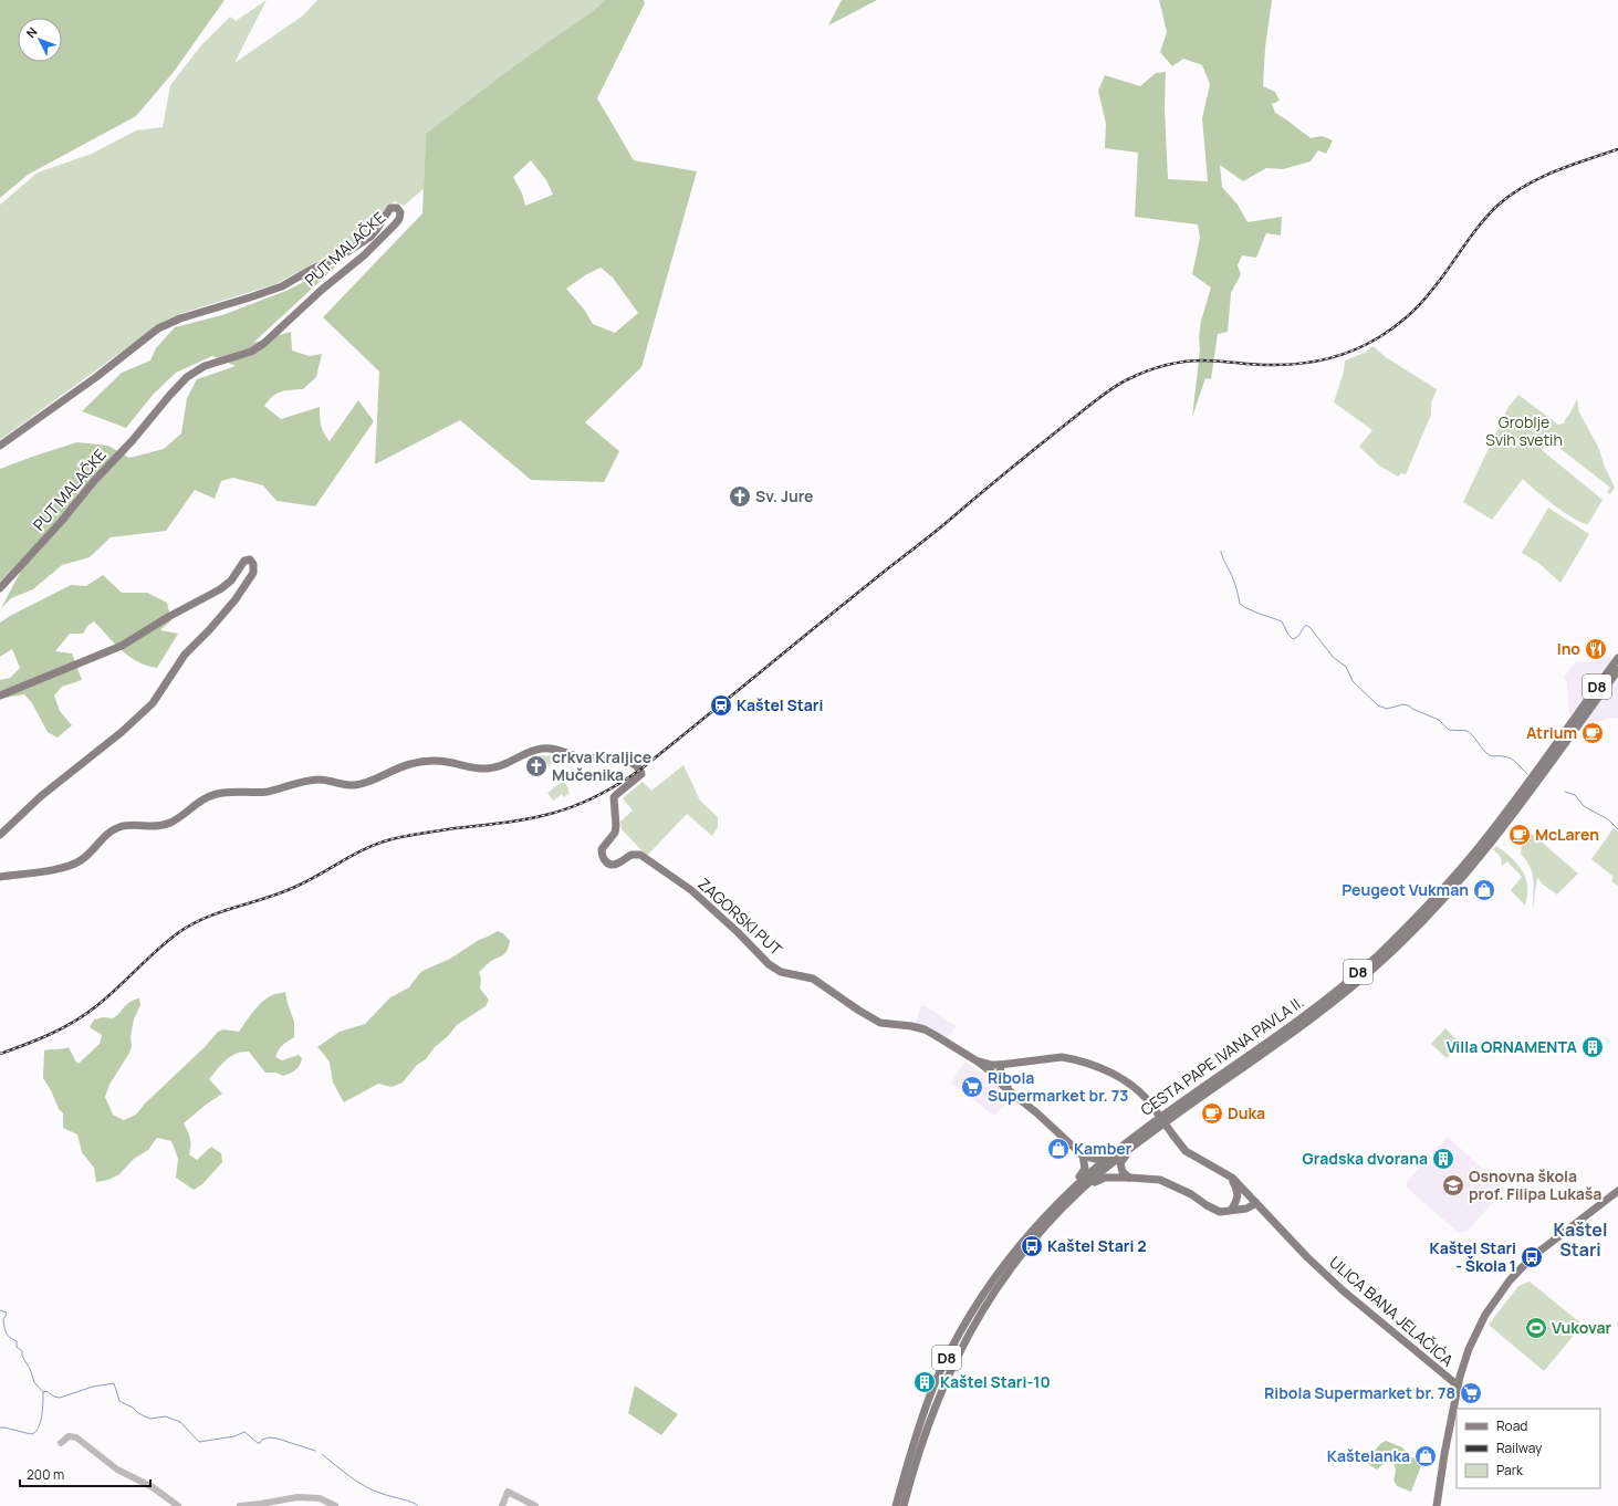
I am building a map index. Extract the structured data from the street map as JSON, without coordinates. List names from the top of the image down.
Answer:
{
  "streets": {
    "main road": [
      "PUT MALAČKE",
      "D8",
      "ZAGORSKI PUT",
      "CESTA PAPE IVANA PAVLA II.",
      "ULICA BANA JELAČIĆA"
    ]
  },
  "crossings": [
    ["ZAGORSKI PUT", "ULICA BANA JELAČIĆA"]
  ],
  "districts": ["Kaštel Stari"],
  "parks": ["Groblje Svih svetih"],
  "places": {
    "church": ["Sv. Jure", "crkva Kraljice Mučenika"],
    "restaurant": ["Ino"],
    "station": ["Kaštel Stari"],
    "cafe": ["Atrium", "McLaren", "Duka"],
    "shop": ["Peugeot Vukman", "Kamber", "Kaštelanka"],
    "building": ["Villa ORNAMENTA", "Gradska dvorana", "Kaštel Stari-10"],
    "supermarket": ["Ribola Supermarket br. 73", "Ribola Supermarket br. 78"],
    "school or university": ["Osnovna škola prof. Filipa Lukaša"],
    "bus stop": ["Kaštel Stari 2", "Kaštel Stari - Škola 1"],
    "sports": ["Vukovar"]
  },
  "legend": ["Road", "Railway", "Park"],
  "scale_bar": "200 m",
  "north": "top left"
}
